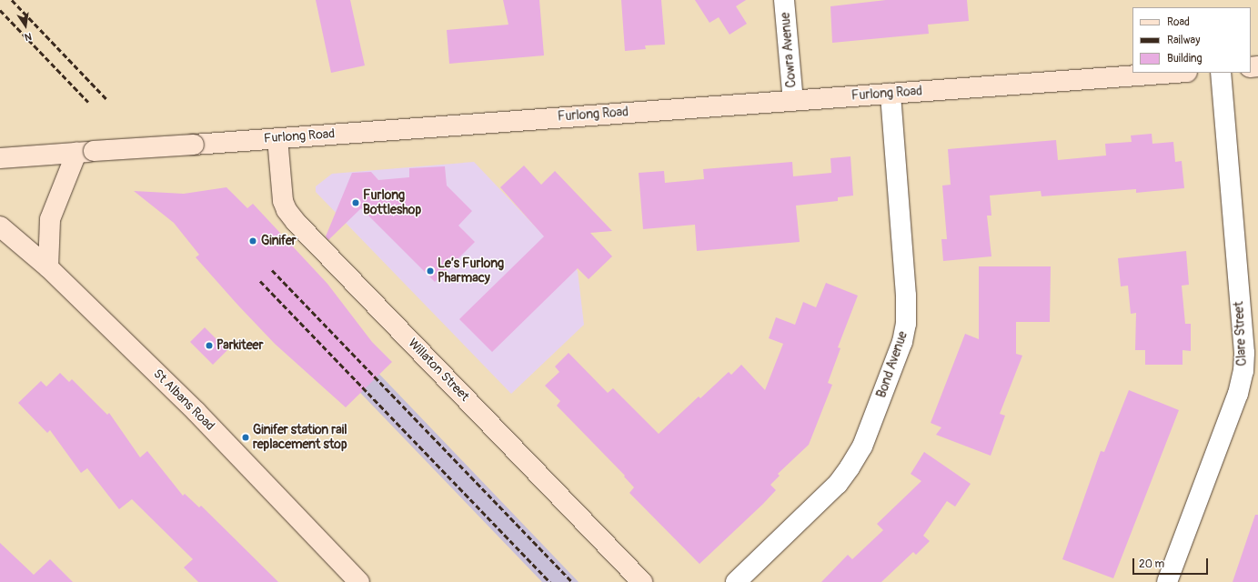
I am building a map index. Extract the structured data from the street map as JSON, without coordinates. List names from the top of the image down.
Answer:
{
  "streets": {
    "main road": ["Furlong Road", "Willaton Street", "St Albans Road"],
    "street": ["Cowra Avenue", "Clare Street", "Bond Avenue"]
  },
  "crossings": [
    ["Cowra Avenue", "Furlong Road"],
    ["Furlong Road", "Bond Avenue"],
    ["Furlong Road", "Willaton Street"]
  ],
  "places": [
    "Furlong Bottleshop",
    "Ginifer",
    "Le’s Furlong Pharmacy",
    "Parkiteer",
    "Ginifer station rail replacement stop"
  ],
  "legend": ["Road", "Railway", "Building"],
  "scale_bar": "20 m",
  "north": "bottom"
}
